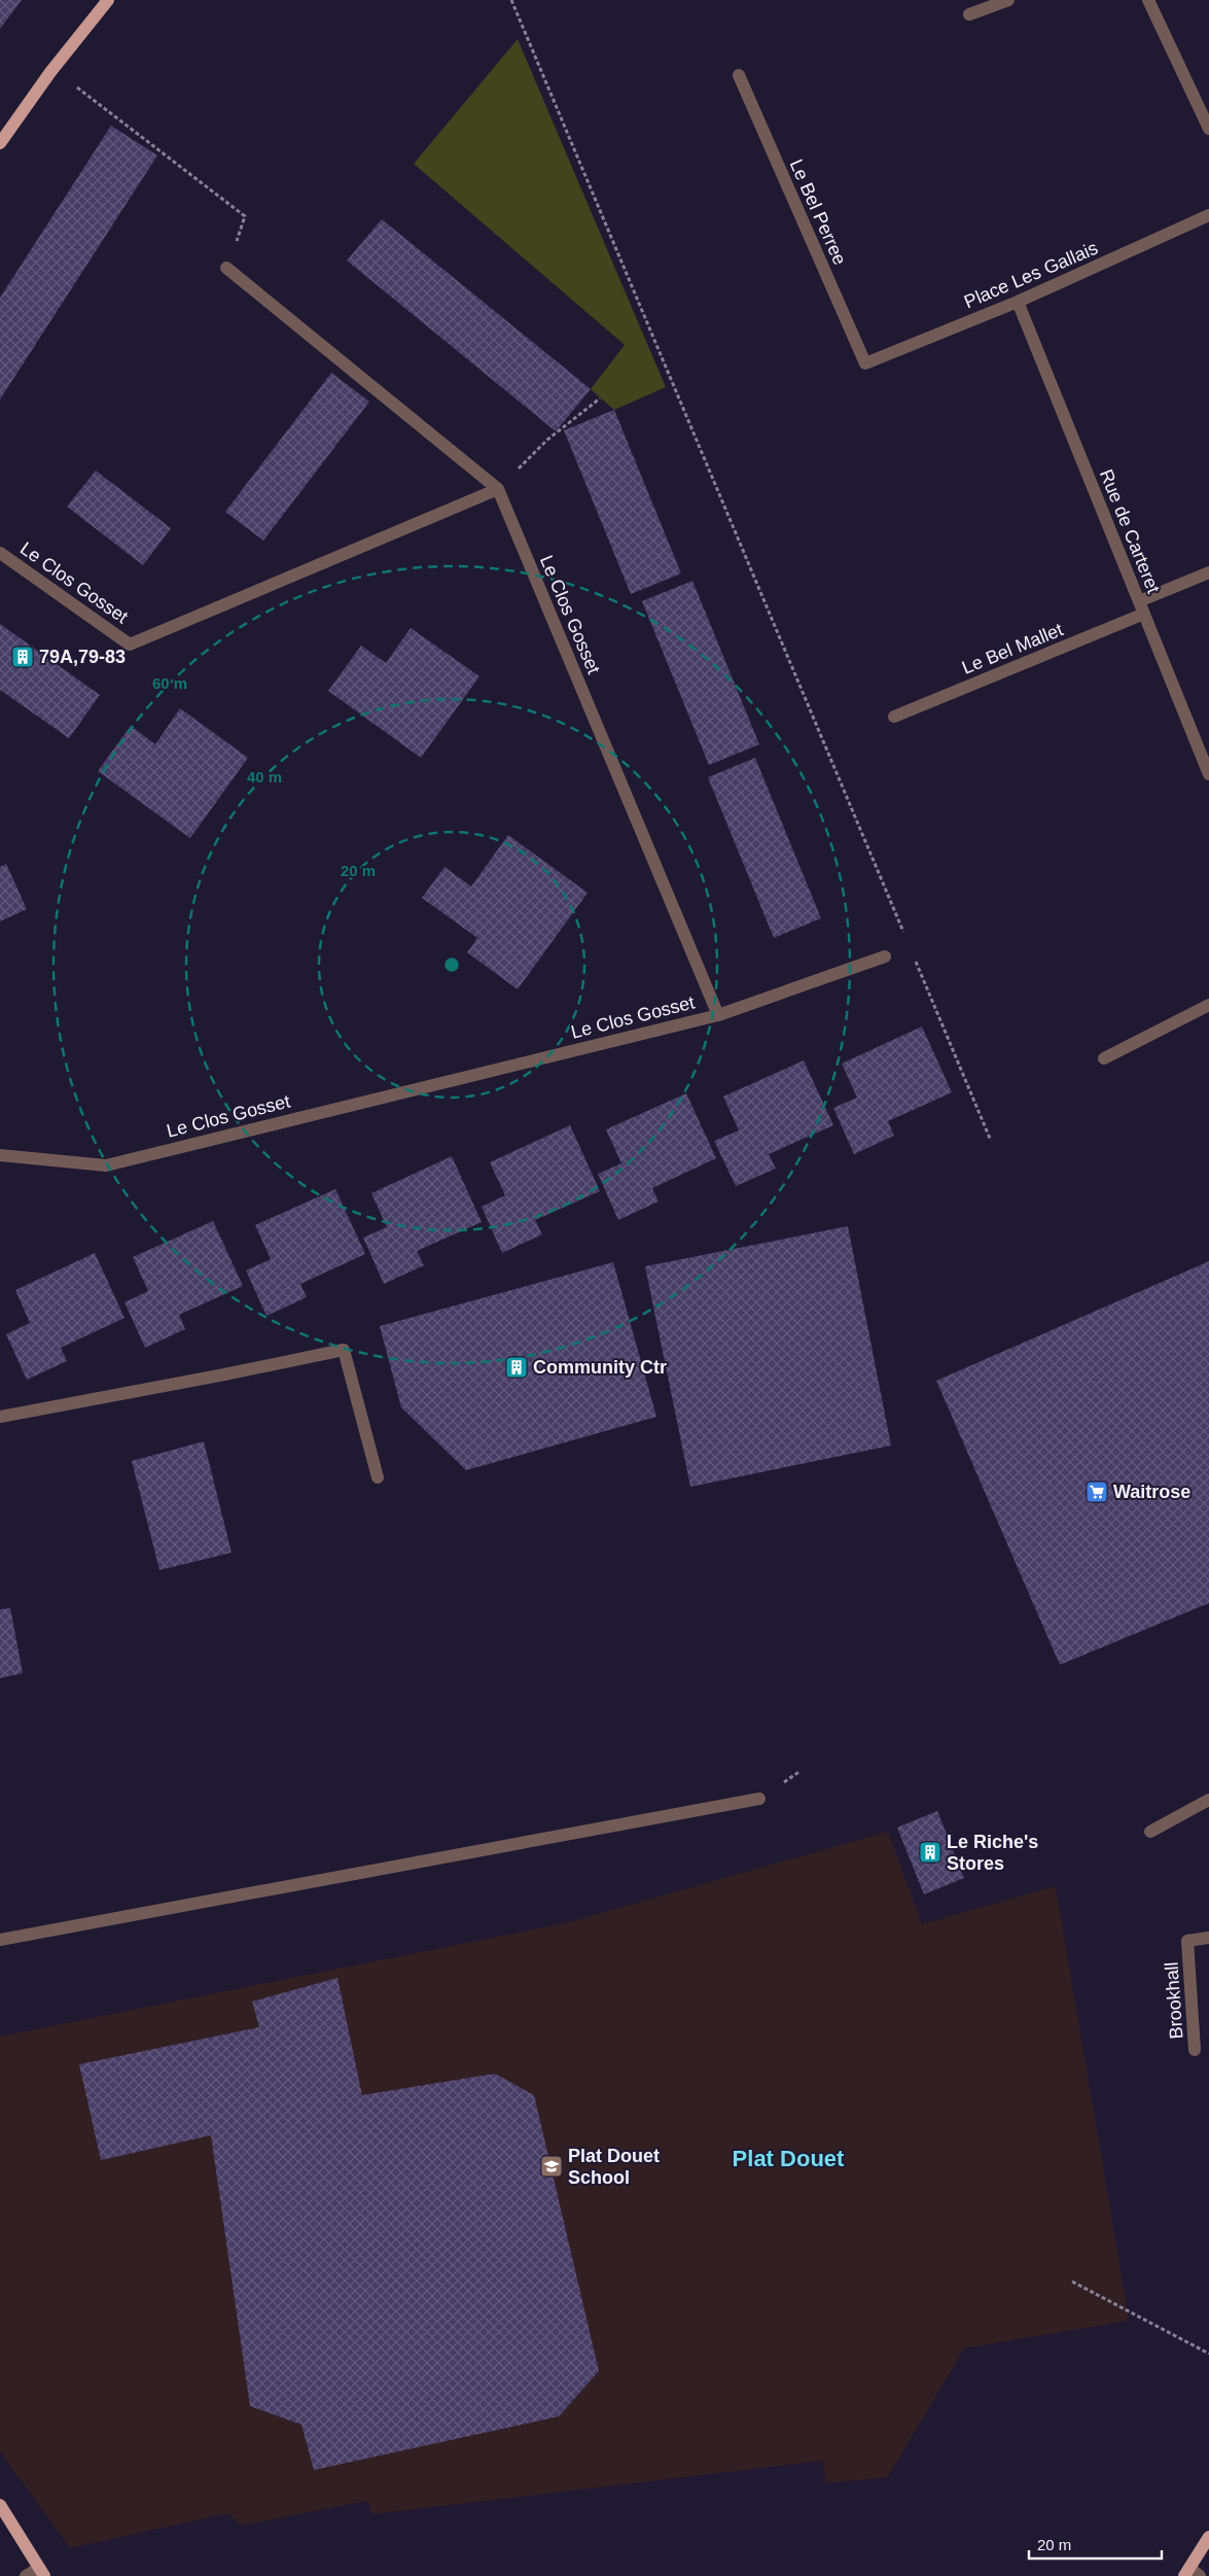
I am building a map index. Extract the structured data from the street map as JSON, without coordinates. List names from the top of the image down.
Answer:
{
  "streets": {
    "street": [
      "Le Bel Perree",
      "Place Les Gallais",
      "Rue de Carteret",
      "Le Clos Gosset",
      "Le Bel Mallet",
      "Brookhall"
    ]
  },
  "crossings": [
    ["Le Bel Perree", "Place Les Gallais"],
    ["Place Les Gallais", "Rue de Carteret"],
    ["Rue de Carteret", "Le Bel Mallet"]
  ],
  "districts": ["Plat Douet"],
  "places": {
    "building": ["79A,79-83", "Community Ctr", "Le Riche's Stores"],
    "supermarket": ["Waitrose"],
    "school or university": ["Plat Douet School"]
  },
  "scale_bar": "20 m",
  "rings": ["60 m", "40 m", "20 m"]
}
